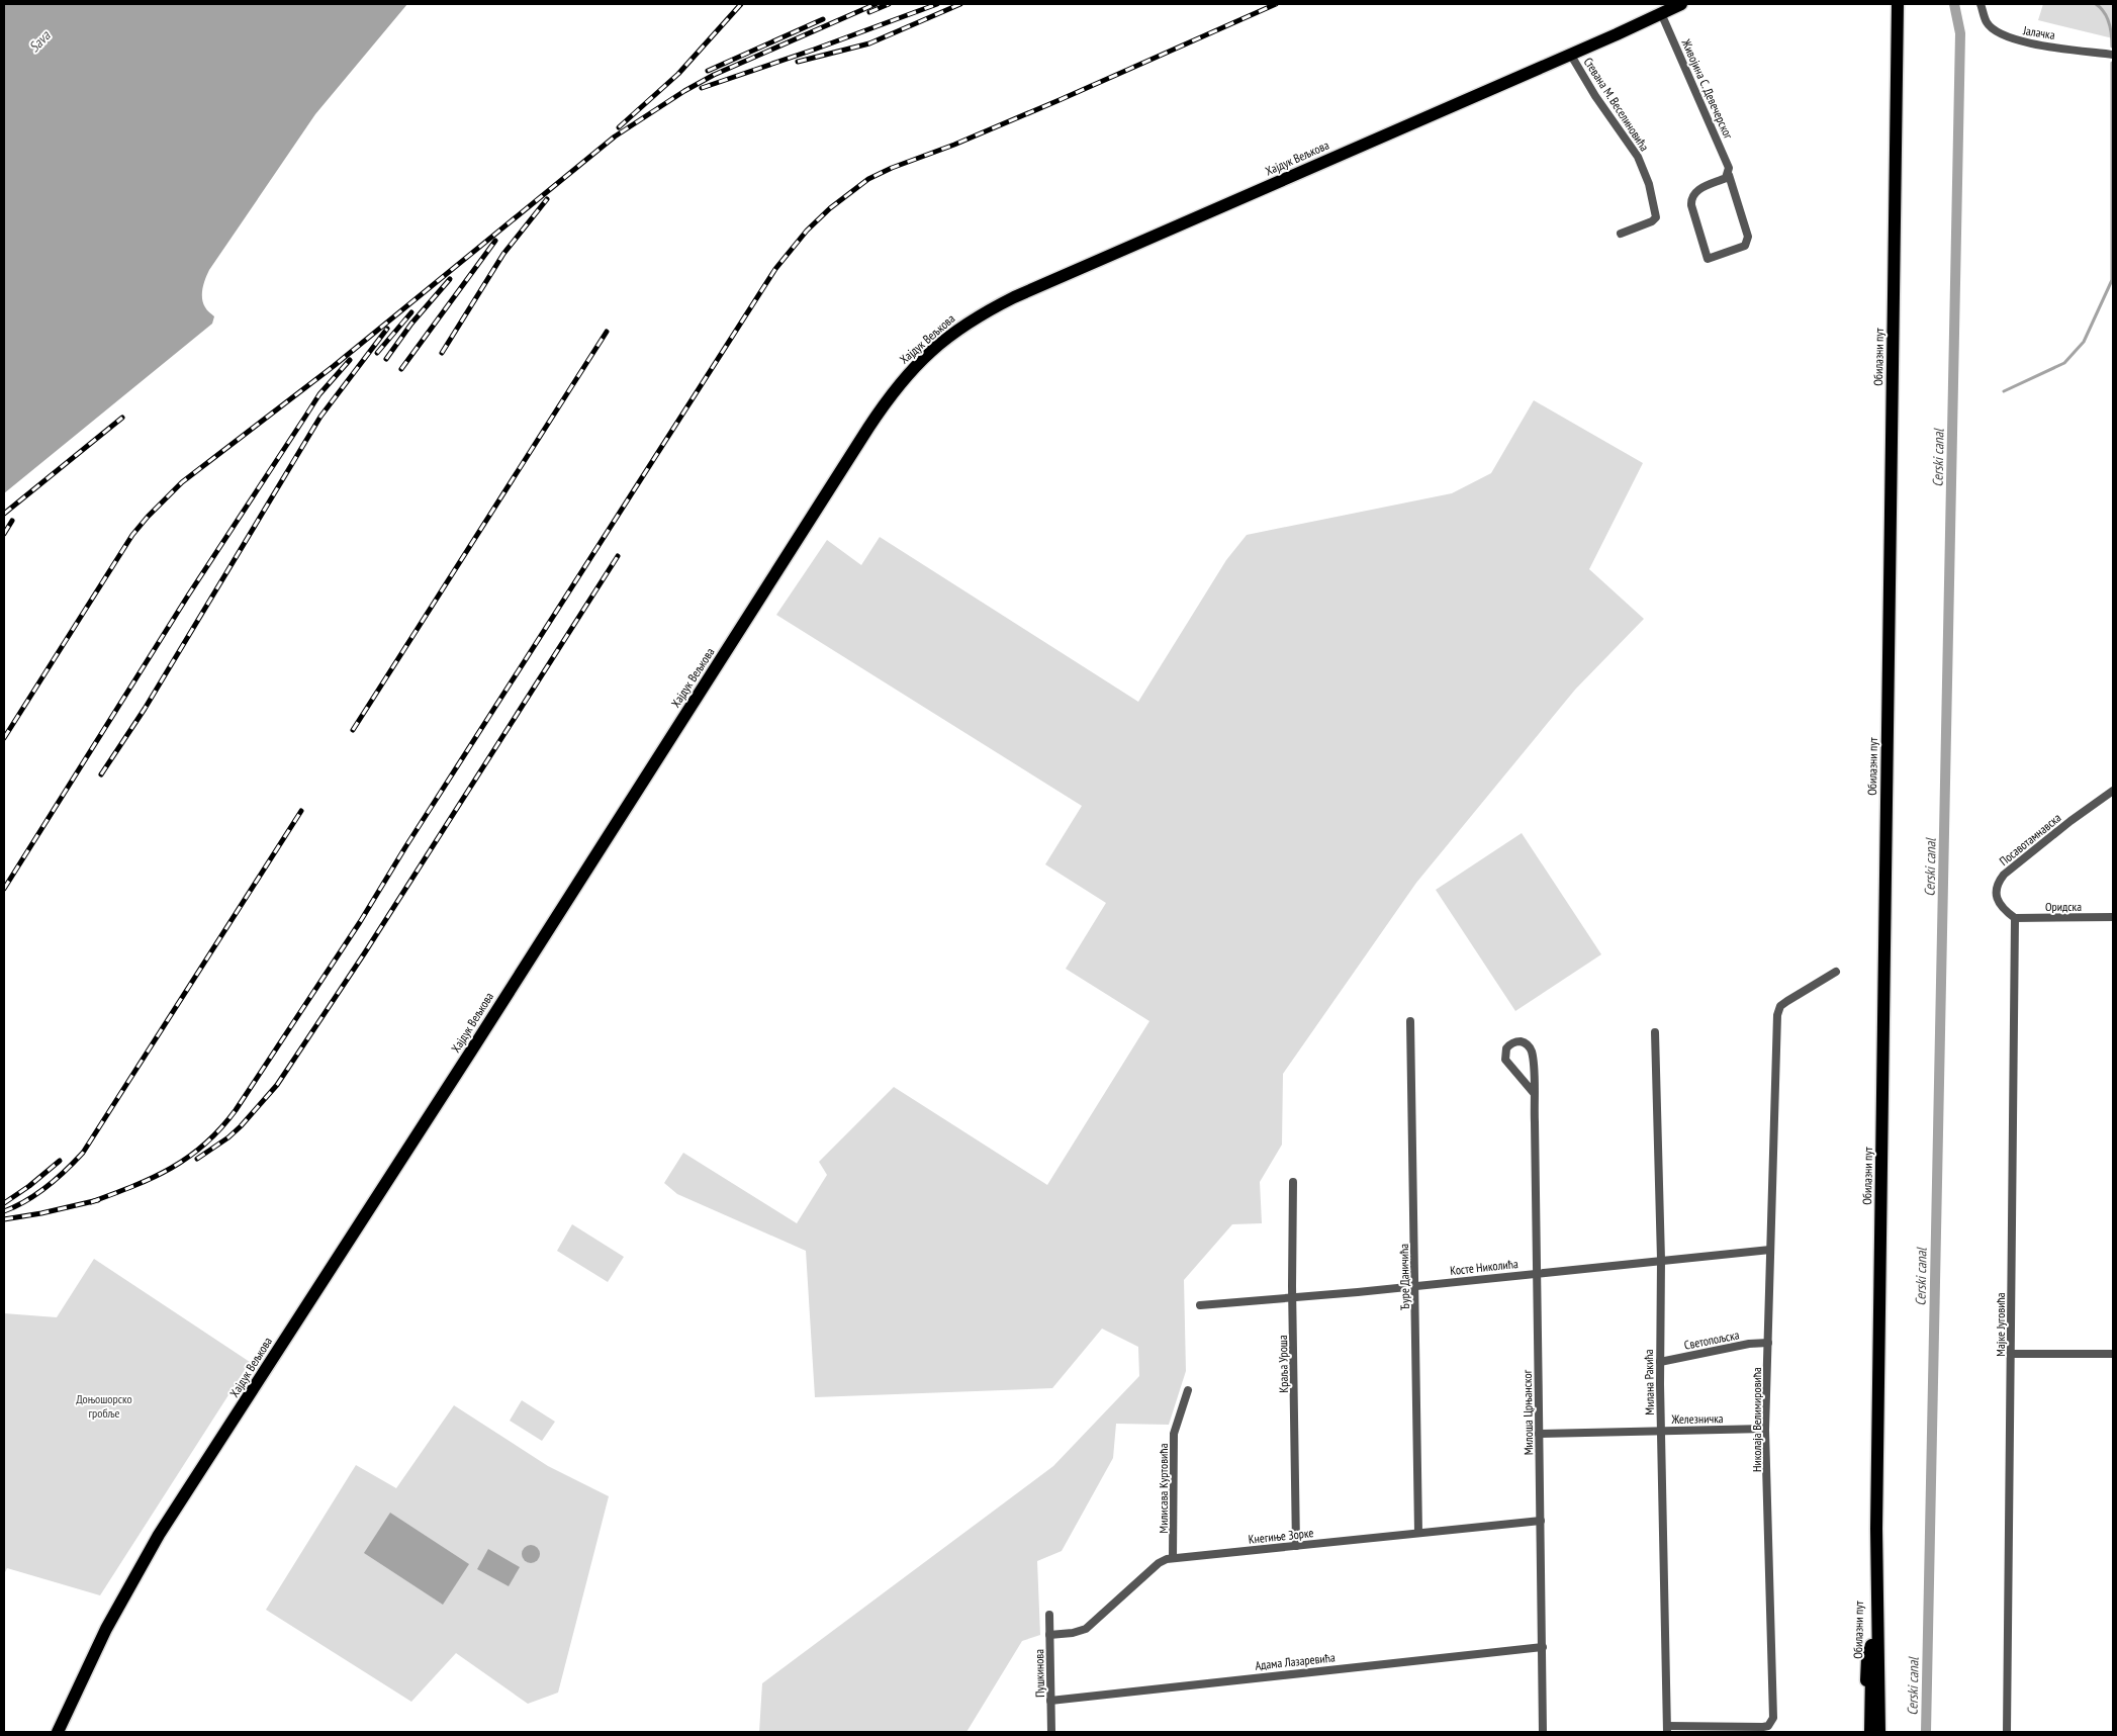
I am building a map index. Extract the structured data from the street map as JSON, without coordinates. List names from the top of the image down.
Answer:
{
  "streets": {
    "main road": ["Хајдук Вељкова", "Обилазни пут"],
    "street": [
      "Јалачка",
      "Живојина С. Девечерског",
      "Стевана М. Веселиновића",
      "Посавотамнавска",
      "Оридска",
      "Косте Николића",
      "Ђуре Даничића",
      "Мајке Југовића",
      "Светопољска",
      "Краља Уроша",
      "Милана Ракића",
      "Милоша Црњанског",
      "Железничка",
      "Николаја Велимировића",
      "Милисава Куртовића",
      "Кнегиње Зорке",
      "Адама Лазаревића",
      "Пушкинова"
    ]
  },
  "crossings": [
    ["Живојина С. Девечерског", "Хајдук Вељкова"],
    ["Стевана М. Веселиновића", "Хајдук Вељкова"],
    ["Посавотамнавска", "Оридска"],
    ["Посавотамнавска", "Мајке Југовића"],
    ["Оридска", "Мајке Југовића"],
    ["Косте Николића", "Ђуре Даничића"],
    ["Косте Николића", "Краља Уроша"],
    ["Косте Николића", "Милана Ракића"],
    ["Косте Николића", "Милоша Црњанског"],
    ["Косте Николића", "Николаја Велимировића"],
    ["Ђуре Даничића", "Кнегиње Зорке"],
    ["Светопољска", "Милана Ракића"],
    ["Светопољска", "Николаја Велимировића"],
    ["Краља Уроша", "Кнегиње Зорке"],
    ["Милана Ракића", "Железничка"],
    ["Милана Ракића", "Николаја Велимировића"],
    ["Милоша Црњанског", "Железничка"],
    ["Милоша Црњанског", "Кнегиње Зорке"],
    ["Милоша Црњанског", "Адама Лазаревића"],
    ["Железничка", "Николаја Велимировића"],
    ["Милисава Куртовића", "Кнегиње Зорке"],
    ["Кнегиње Зорке", "Пушкинова"],
    ["Адама Лазаревића", "Пушкинова"]
  ],
  "water": ["Sava", "Cerski canal"],
  "parks": ["Доњошорско гробље"]
}
